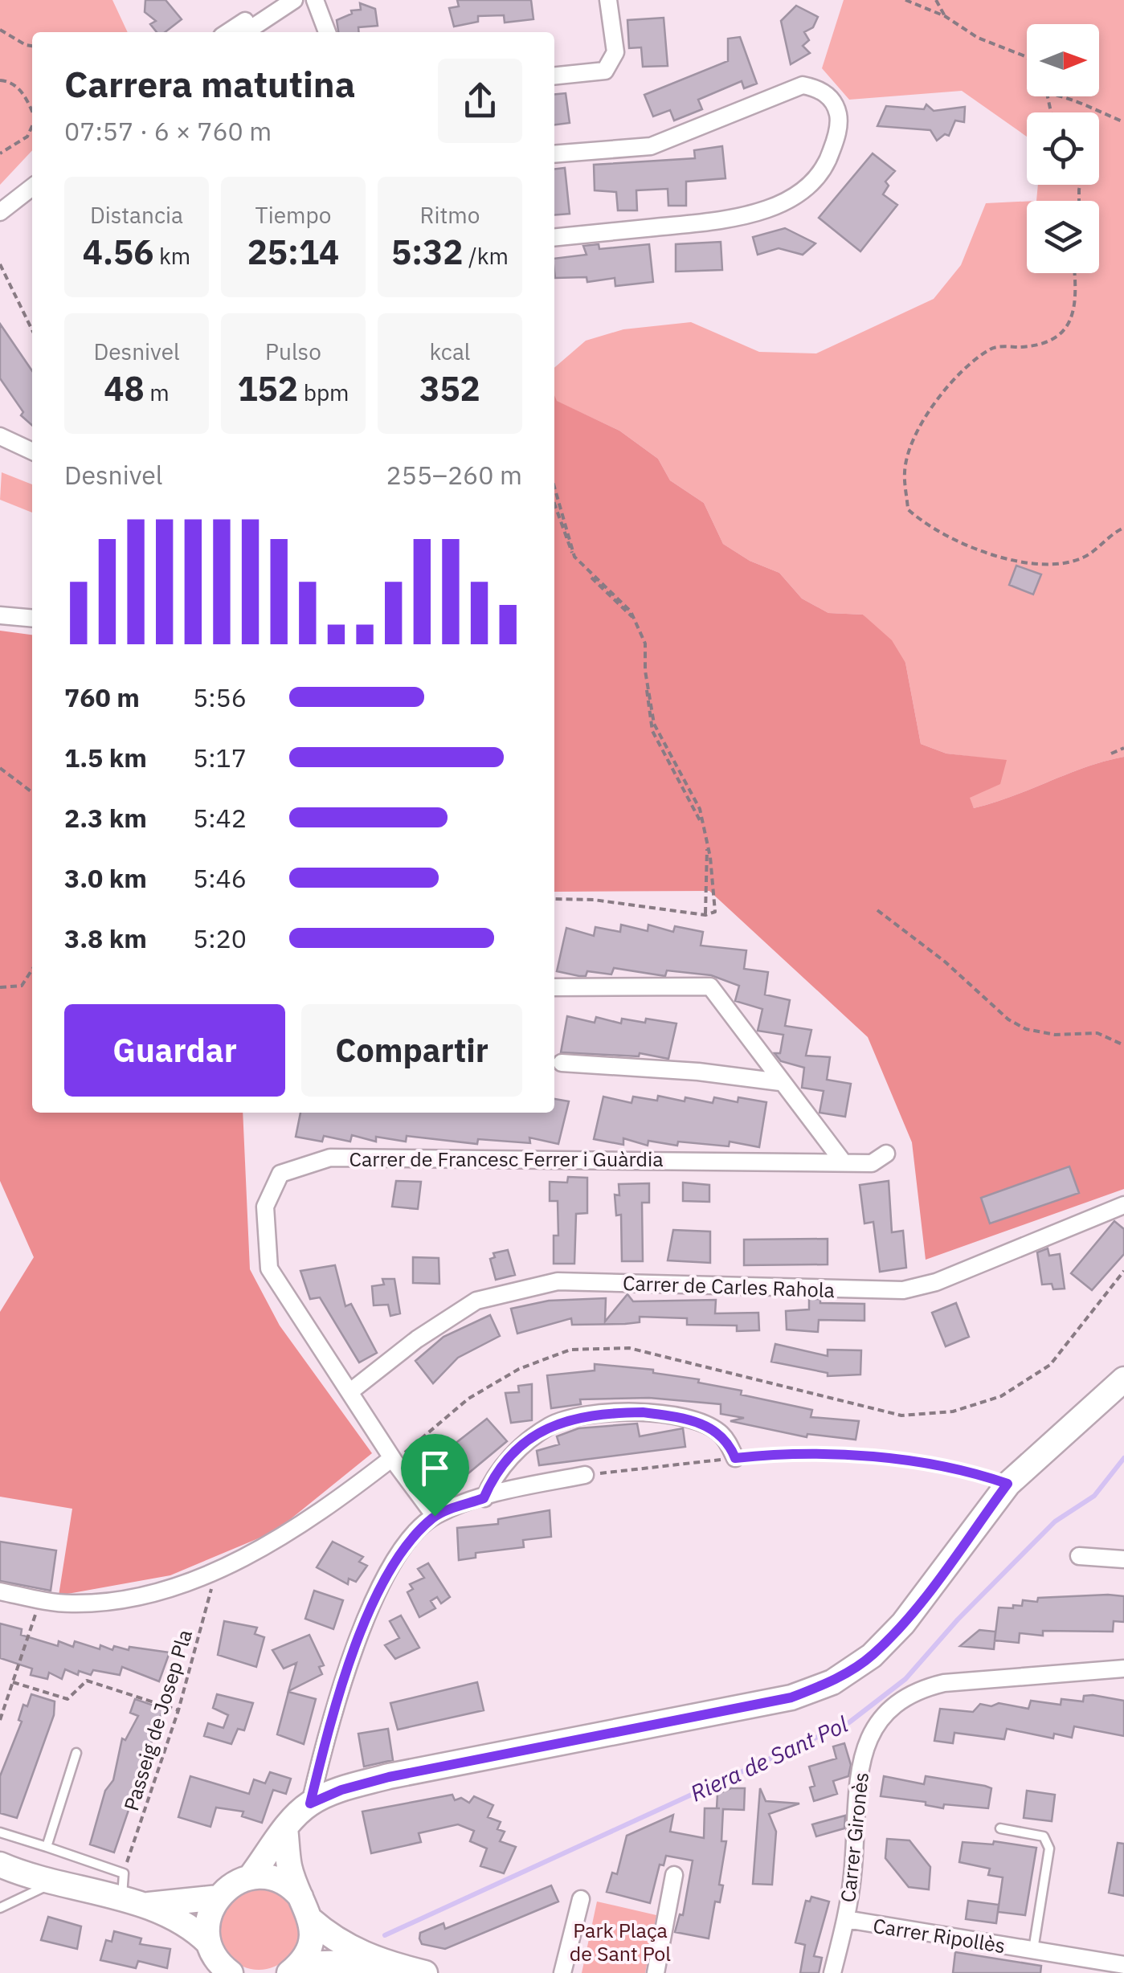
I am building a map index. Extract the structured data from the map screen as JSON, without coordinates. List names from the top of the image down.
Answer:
{
  "streets": {
    "street": [
      "Carrer de Francesc Ferrer i Guàrdia",
      "Carrer de Carles Rahola",
      "Carrer Gironès",
      "Carrer Ripollès"
    ],
    "path": ["Passeig de Josep Pla"]
  },
  "crossings": [
    ["Carrer de Francesc Ferrer i Guàrdia", "Carrer de Carles Rahola"],
    ["Carrer Gironès", "Carrer Ripollès"]
  ],
  "water": ["Riera de Sant Pol"],
  "parks": ["Park Plaça de Sant Pol"],
  "north": "right",
  "page": {
    "heading": ["Carrera matutina", "07:57 · 6 × 760 m"],
    "stats": [
      ["Distancia", "4.56 km"],
      ["Tiempo", "25:14"],
      ["Ritmo", "5:32 /km"],
      ["Desnivel", "48 m"],
      ["Pulso", "152 bpm"],
      ["kcal", "352"]
    ],
    "chart": ["Desnivel", "255–260 m"],
    "list": [
      {
        "name": "760 m",
        "note": "5:56"
      },
      {
        "name": "1.5 km",
        "note": "5:17"
      },
      {
        "name": "2.3 km",
        "note": "5:42"
      },
      {
        "name": "3.0 km",
        "note": "5:46"
      },
      {
        "name": "3.8 km",
        "note": "5:20"
      }
    ],
    "buttons": ["Guardar", "Compartir"]
  }
}
